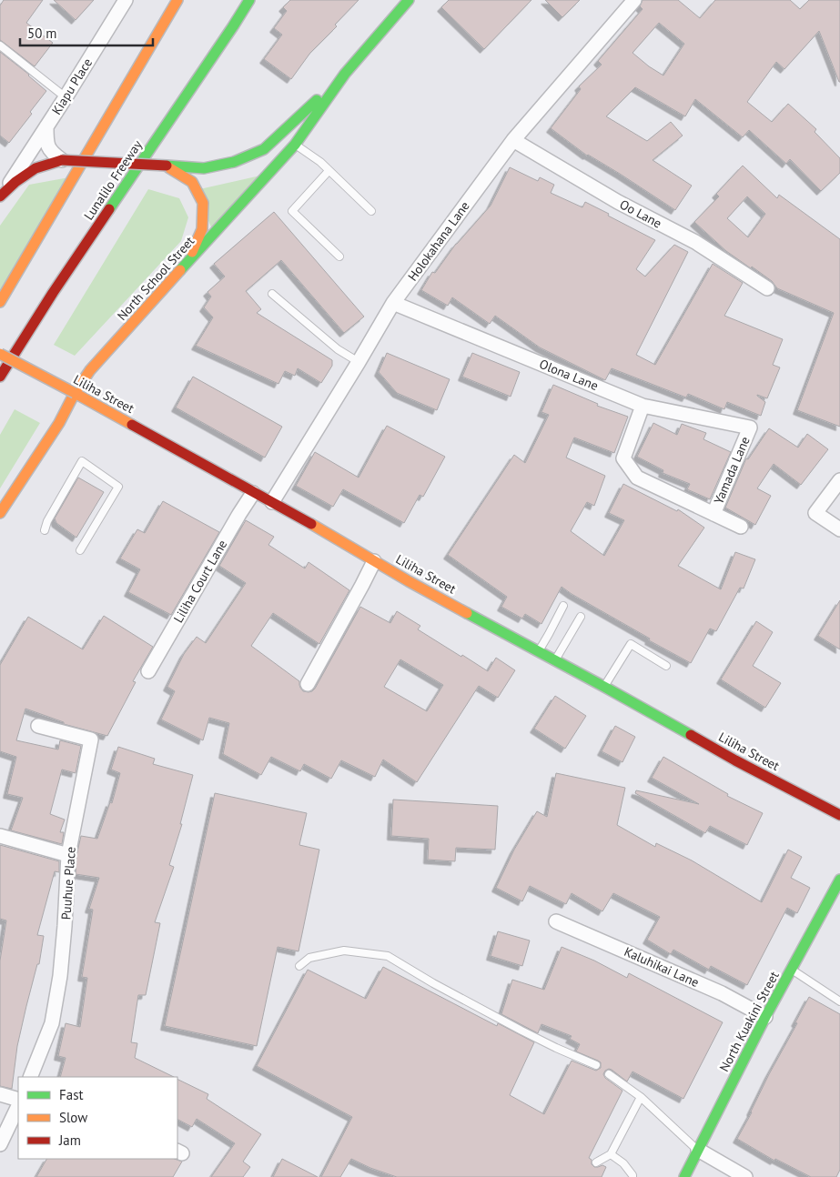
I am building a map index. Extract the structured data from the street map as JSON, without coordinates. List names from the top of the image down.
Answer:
{
  "streets": {
    "main road": [
      "Lunalilo Freeway",
      "North School Street",
      "Liliha Street",
      "North Kuakini Street"
    ],
    "street": [
      "Kiapu Place",
      "Oo Lane",
      "Holokahana Lane",
      "Olona Lane",
      "Yamada Lane",
      "Liliha Court Lane",
      "Puuhue Place",
      "Kaluhikai Lane"
    ]
  },
  "crossings": [
    ["Kiapu Place", "North School Street"],
    ["Oo Lane", "Holokahana Lane"],
    ["Holokahana Lane", "Olona Lane"],
    ["Holokahana Lane", "Liliha Street"],
    ["North School Street", "Liliha Street"],
    ["Olona Lane", "Yamada Lane"],
    ["Liliha Street", "Liliha Court Lane"],
    ["Kaluhikai Lane", "North Kuakini Street"]
  ],
  "legend": ["Fast", "Slow", "Jam"],
  "scale_bar": "50 m"
}
